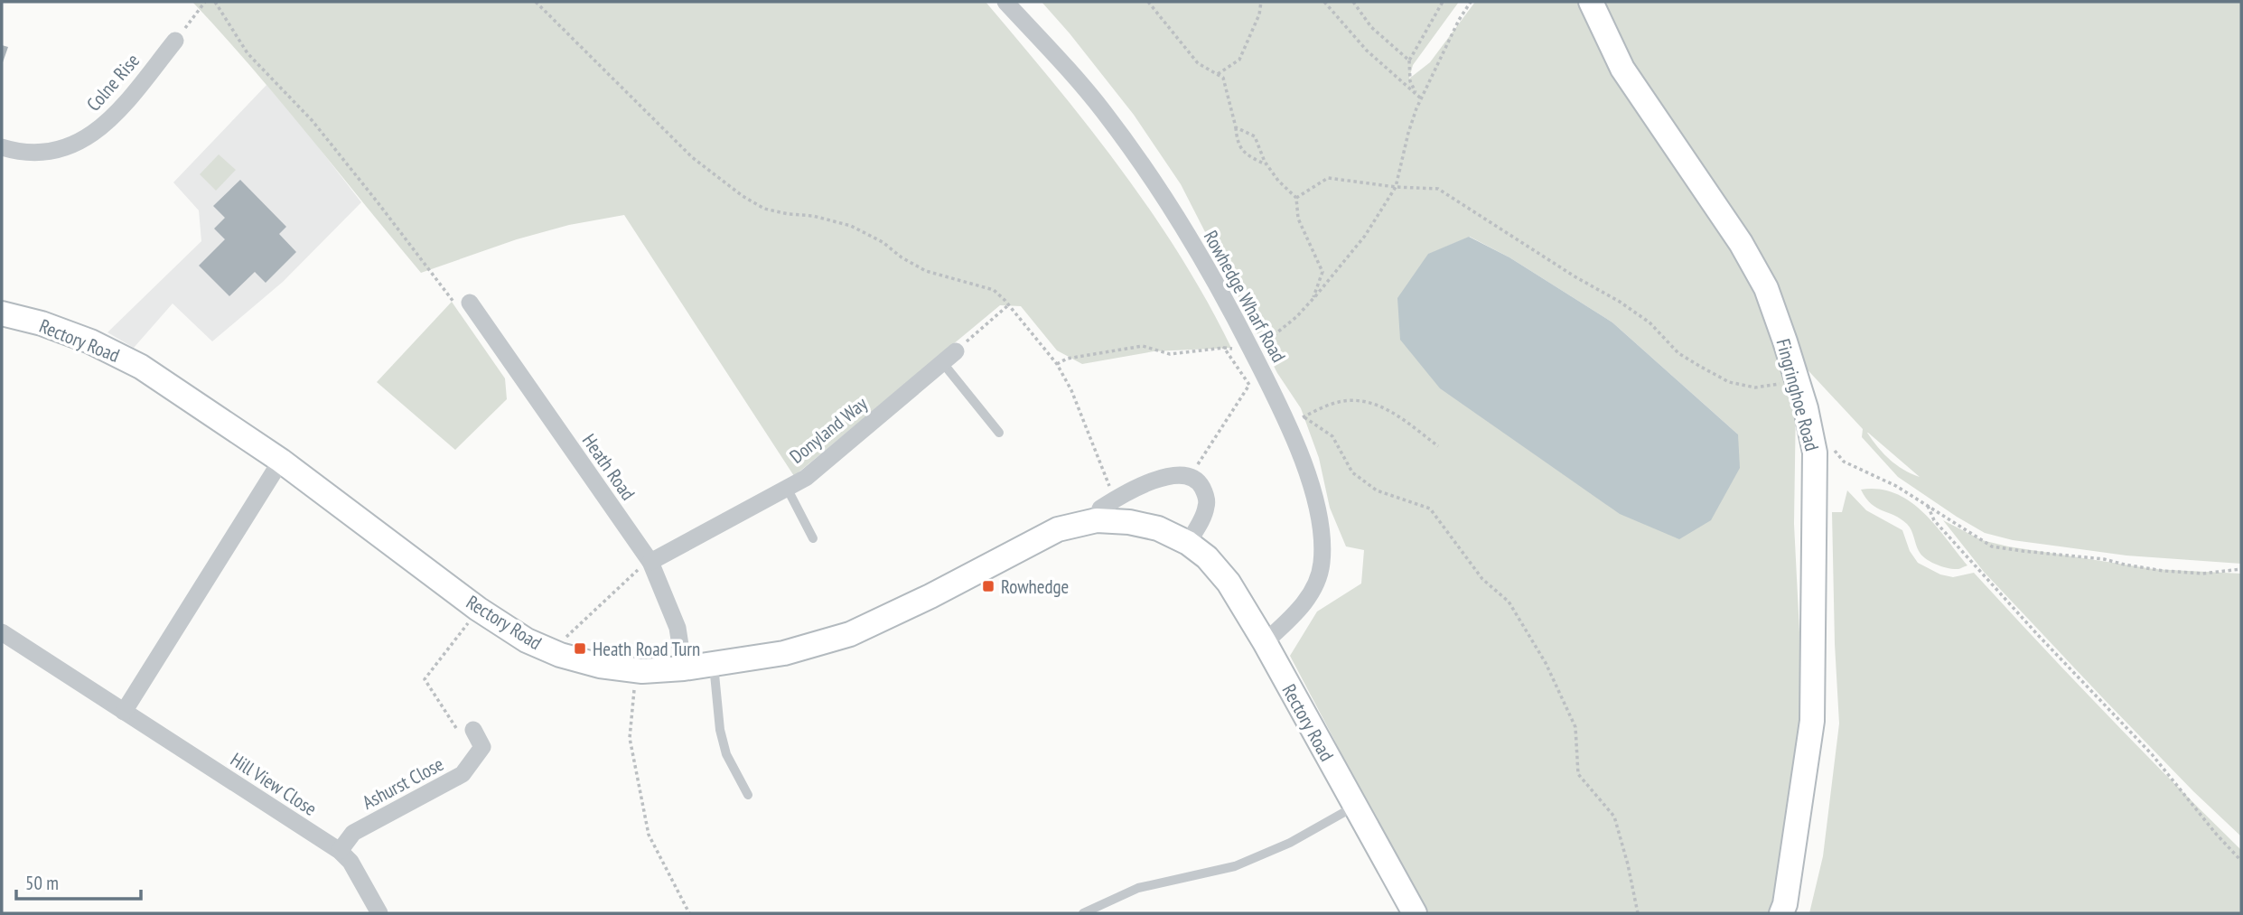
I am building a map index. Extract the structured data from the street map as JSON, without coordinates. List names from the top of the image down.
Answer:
{
  "streets": {
    "street": [
      "Colne Rise",
      "Rowhedge Wharf Road",
      "Rectory Road",
      "Fingringhoe Road",
      "Donyland Way",
      "Heath Road",
      "Ashurst Close",
      "Hill View Close"
    ]
  },
  "crossings": [
    ["Rowhedge Wharf Road", "Rectory Road"],
    ["Rectory Road", "Heath Road"],
    ["Donyland Way", "Heath Road"],
    ["Ashurst Close", "Hill View Close"]
  ],
  "places": {
    "transit": ["Rowhedge", "Heath Road Turn"]
  },
  "scale_bar": "50 m"
}
